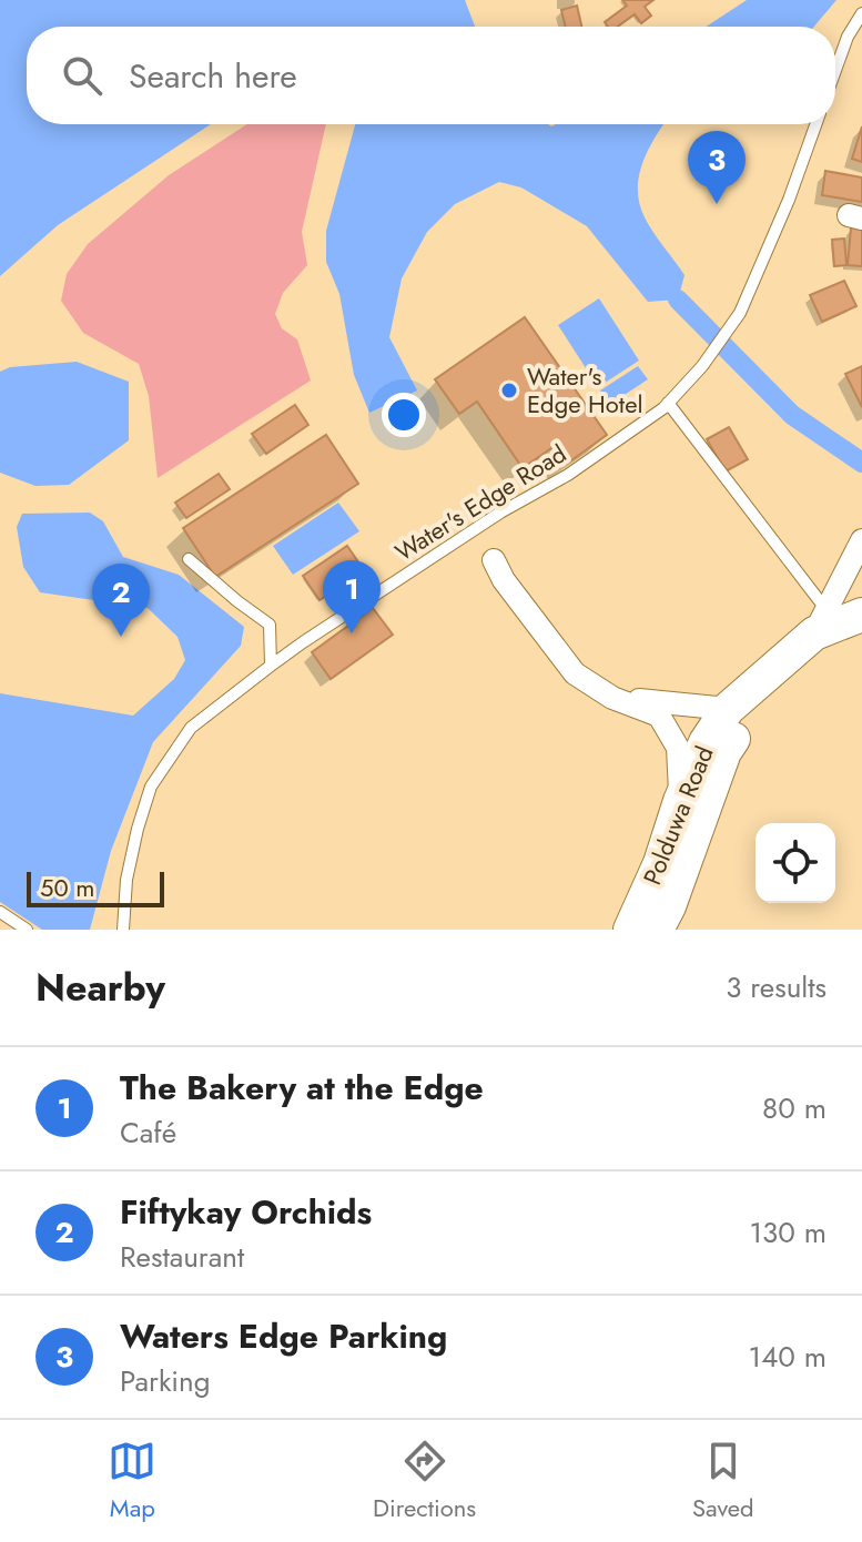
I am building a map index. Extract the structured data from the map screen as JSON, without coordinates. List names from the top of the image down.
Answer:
{
  "streets": {
    "main road": ["Polduwa Road"],
    "lane": ["Water's Edge Road"]
  },
  "places": ["Water's Edge Hotel"],
  "scale_bar": "50 m",
  "page": {
    "search": "Search here",
    "pins": ["3", "1", "2"],
    "scale": "50 m",
    "heading": ["Nearby", "3 results"],
    "list": [
      {
        "mark": "1",
        "name": "The Bakery at the Edge",
        "note": "Café",
        "value": "80 m"
      },
      {
        "mark": "2",
        "name": "Fiftykay Orchids",
        "note": "Restaurant",
        "value": "130 m"
      },
      {
        "mark": "3",
        "name": "Waters Edge Parking",
        "note": "Parking",
        "value": "140 m"
      }
    ],
    "nav": ["Map", "Directions", "Saved"]
  }
}
